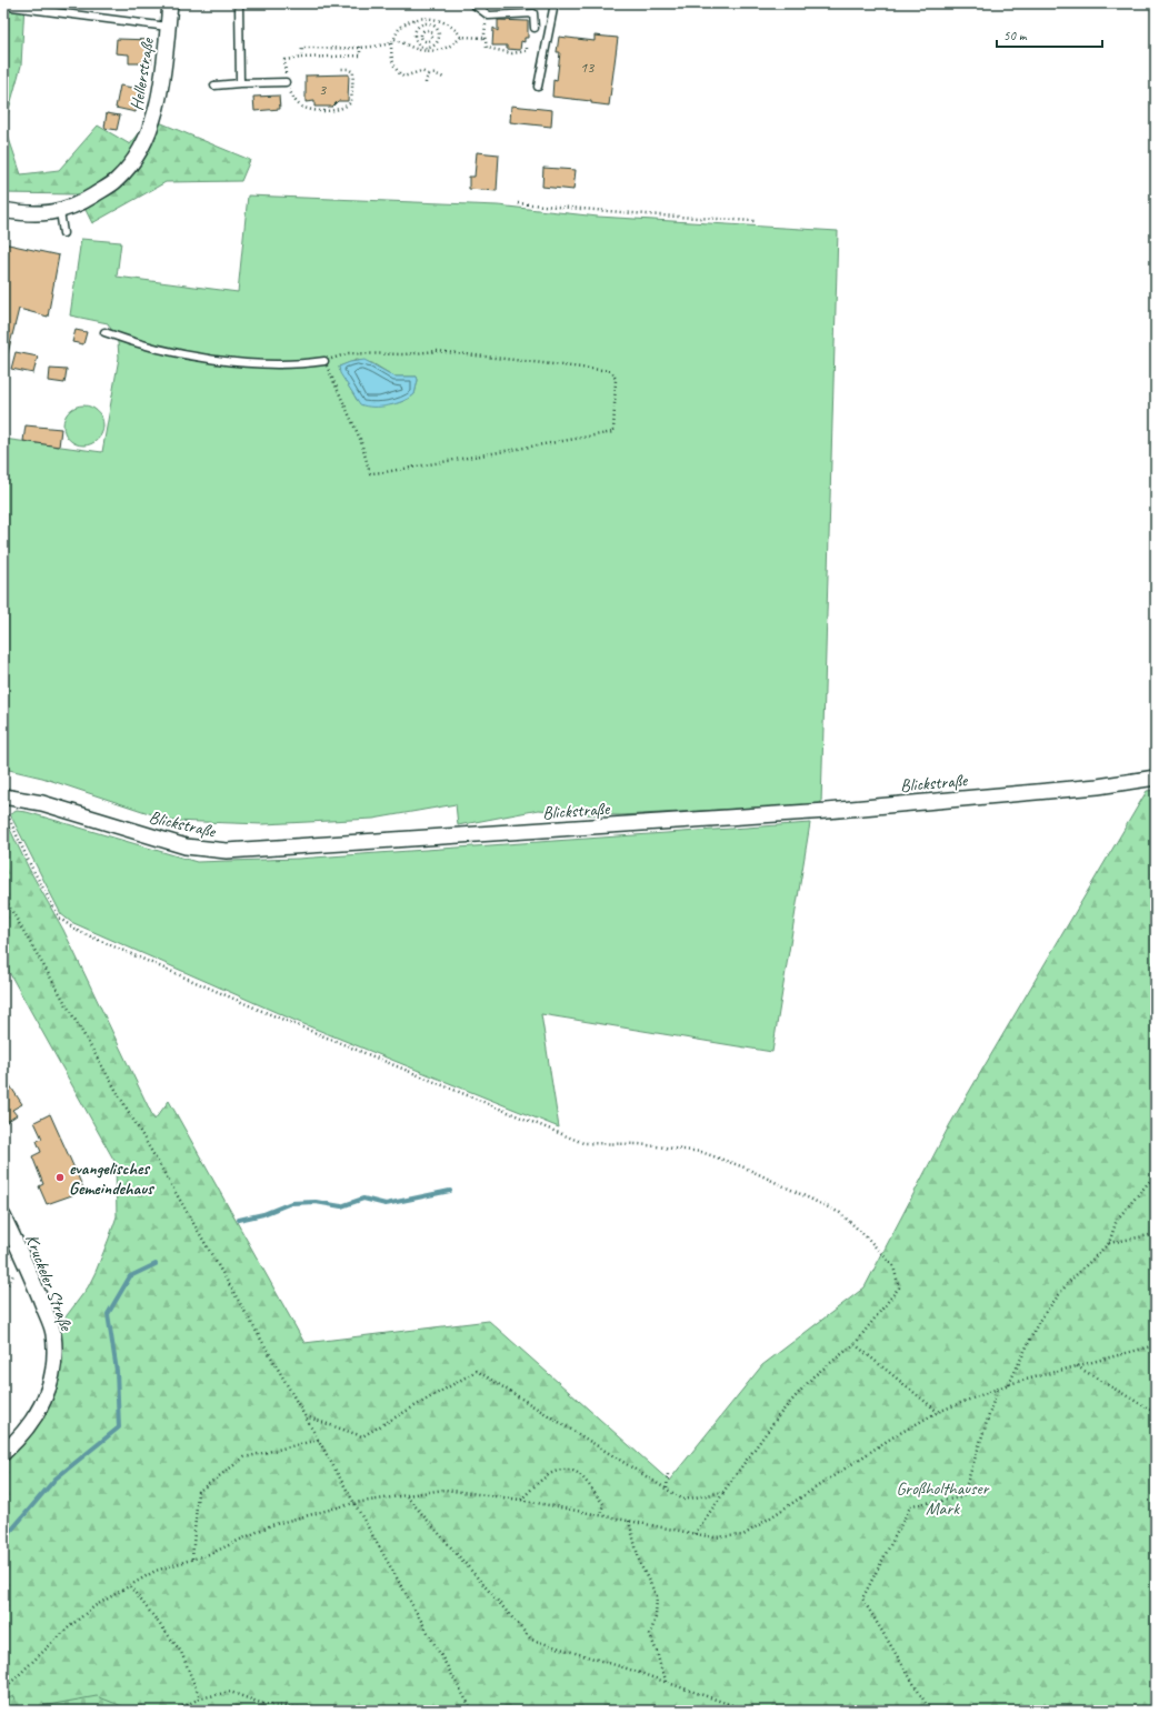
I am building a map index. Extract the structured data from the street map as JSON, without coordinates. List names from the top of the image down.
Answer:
{
  "streets": {
    "street": ["Hellerstraße", "Blickstraße", "Kruckeler Straße"]
  },
  "parks": ["Großholthauser Mark"],
  "places": ["evangelisches Gemeindehaus"],
  "house_numbers": ["13", "3"],
  "scale_bar": "50 m"
}
